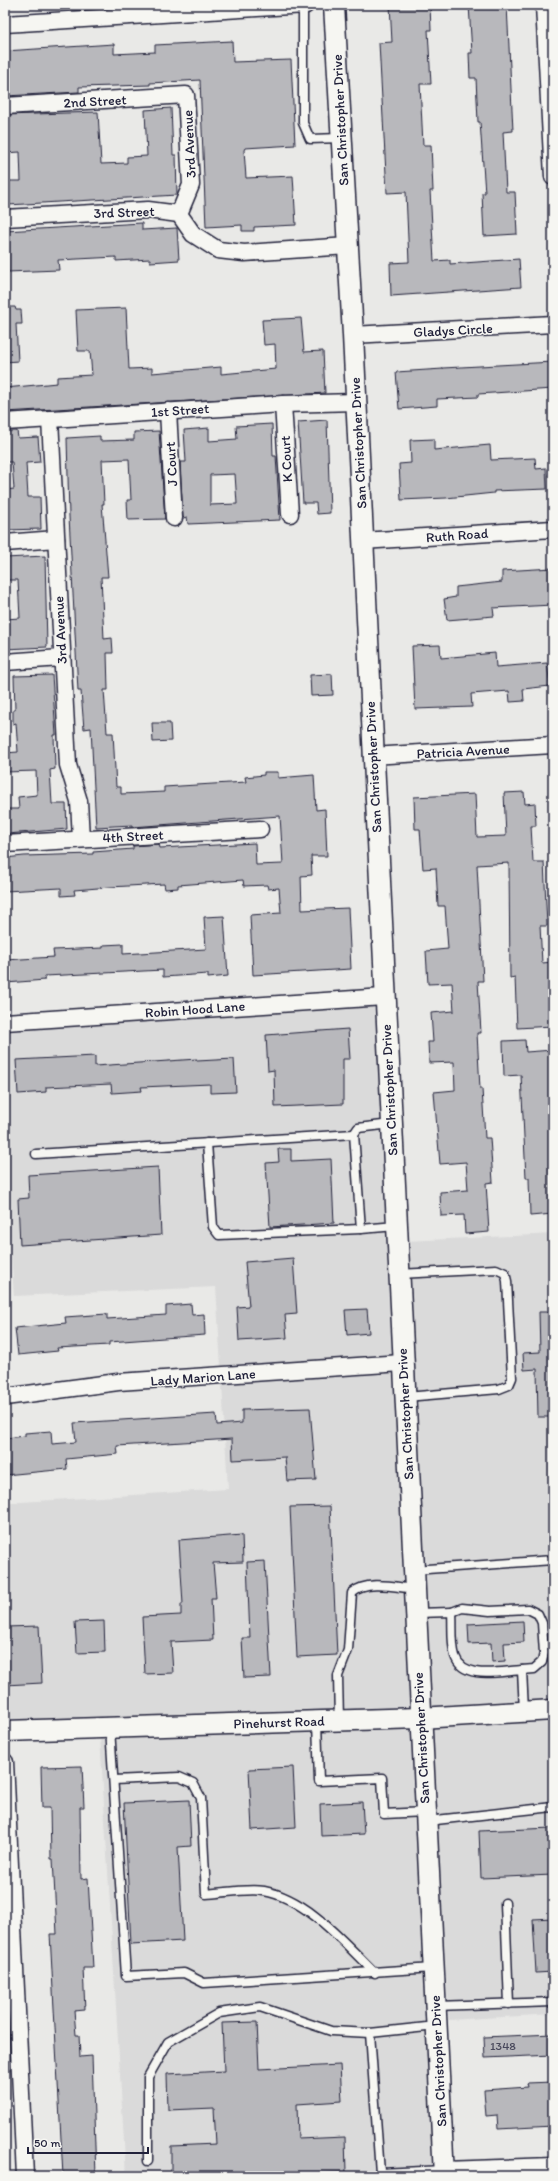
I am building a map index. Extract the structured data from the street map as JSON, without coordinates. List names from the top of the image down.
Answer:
{
  "streets": {
    "street": [
      "2nd Street",
      "San Christopher Drive",
      "3rd Avenue",
      "3rd Street",
      "Gladys Circle",
      "1st Street",
      "K Court",
      "J Court",
      "Ruth Road",
      "Patricia Avenue",
      "4th Street",
      "Robin Hood Lane",
      "Lady Marion Lane",
      "Pinehurst Road"
    ]
  },
  "crossings": [
    ["2nd Street", "3rd Avenue"],
    ["San Christopher Drive", "Gladys Circle"],
    ["San Christopher Drive", "1st Street"],
    ["San Christopher Drive", "Ruth Road"],
    ["San Christopher Drive", "Patricia Avenue"],
    ["San Christopher Drive", "Robin Hood Lane"],
    ["San Christopher Drive", "Lady Marion Lane"],
    ["San Christopher Drive", "Pinehurst Road"],
    ["3rd Avenue", "3rd Street"],
    ["3rd Avenue", "1st Street"],
    ["3rd Avenue", "4th Street"],
    ["1st Street", "K Court"],
    ["1st Street", "J Court"]
  ],
  "house_numbers": ["1348"],
  "scale_bar": "50 m"
}
